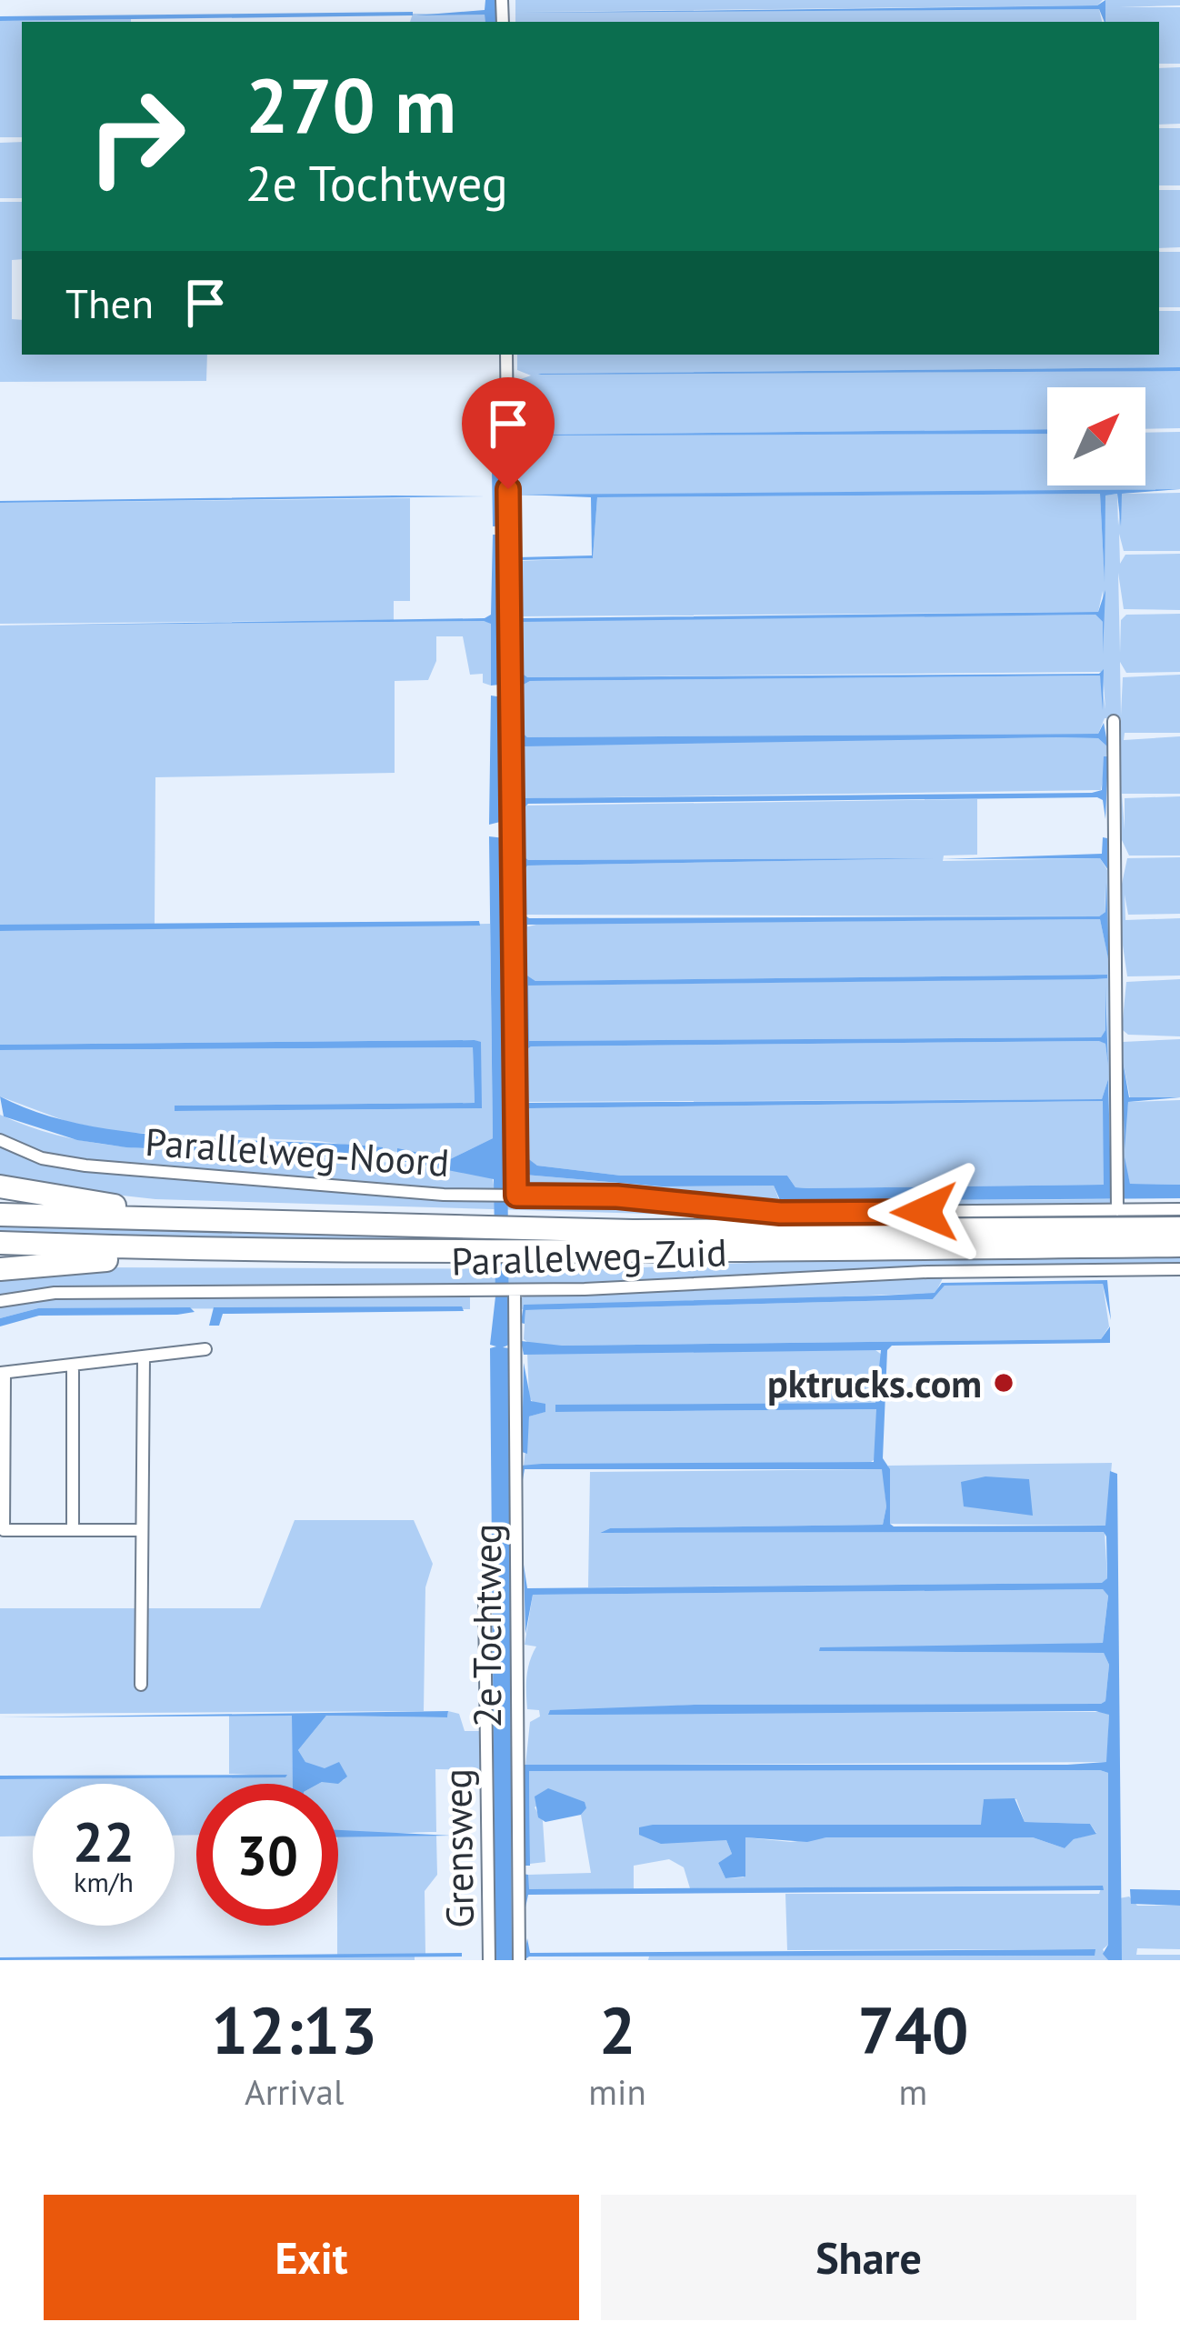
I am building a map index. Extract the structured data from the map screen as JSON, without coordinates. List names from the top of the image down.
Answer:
{
  "streets": {
    "street": [
      "Parallelweg-Noord",
      "Parallelweg-Zuid",
      "2e Tochtweg",
      "Grensweg"
    ]
  },
  "crossings": [
    ["Parallelweg-Zuid", "2e Tochtweg"]
  ],
  "places": ["pktrucks.com"],
  "north": "top right",
  "page": {
    "turn": ["270 m", "2e Tochtweg"],
    "then": "Then",
    "speed": "22 km/h",
    "limit": "30",
    "eta": [
      "12:13",
      "Arrival",
      "2",
      "min",
      "740",
      "m"
    ],
    "buttons": ["Exit", "Share"]
  }
}
